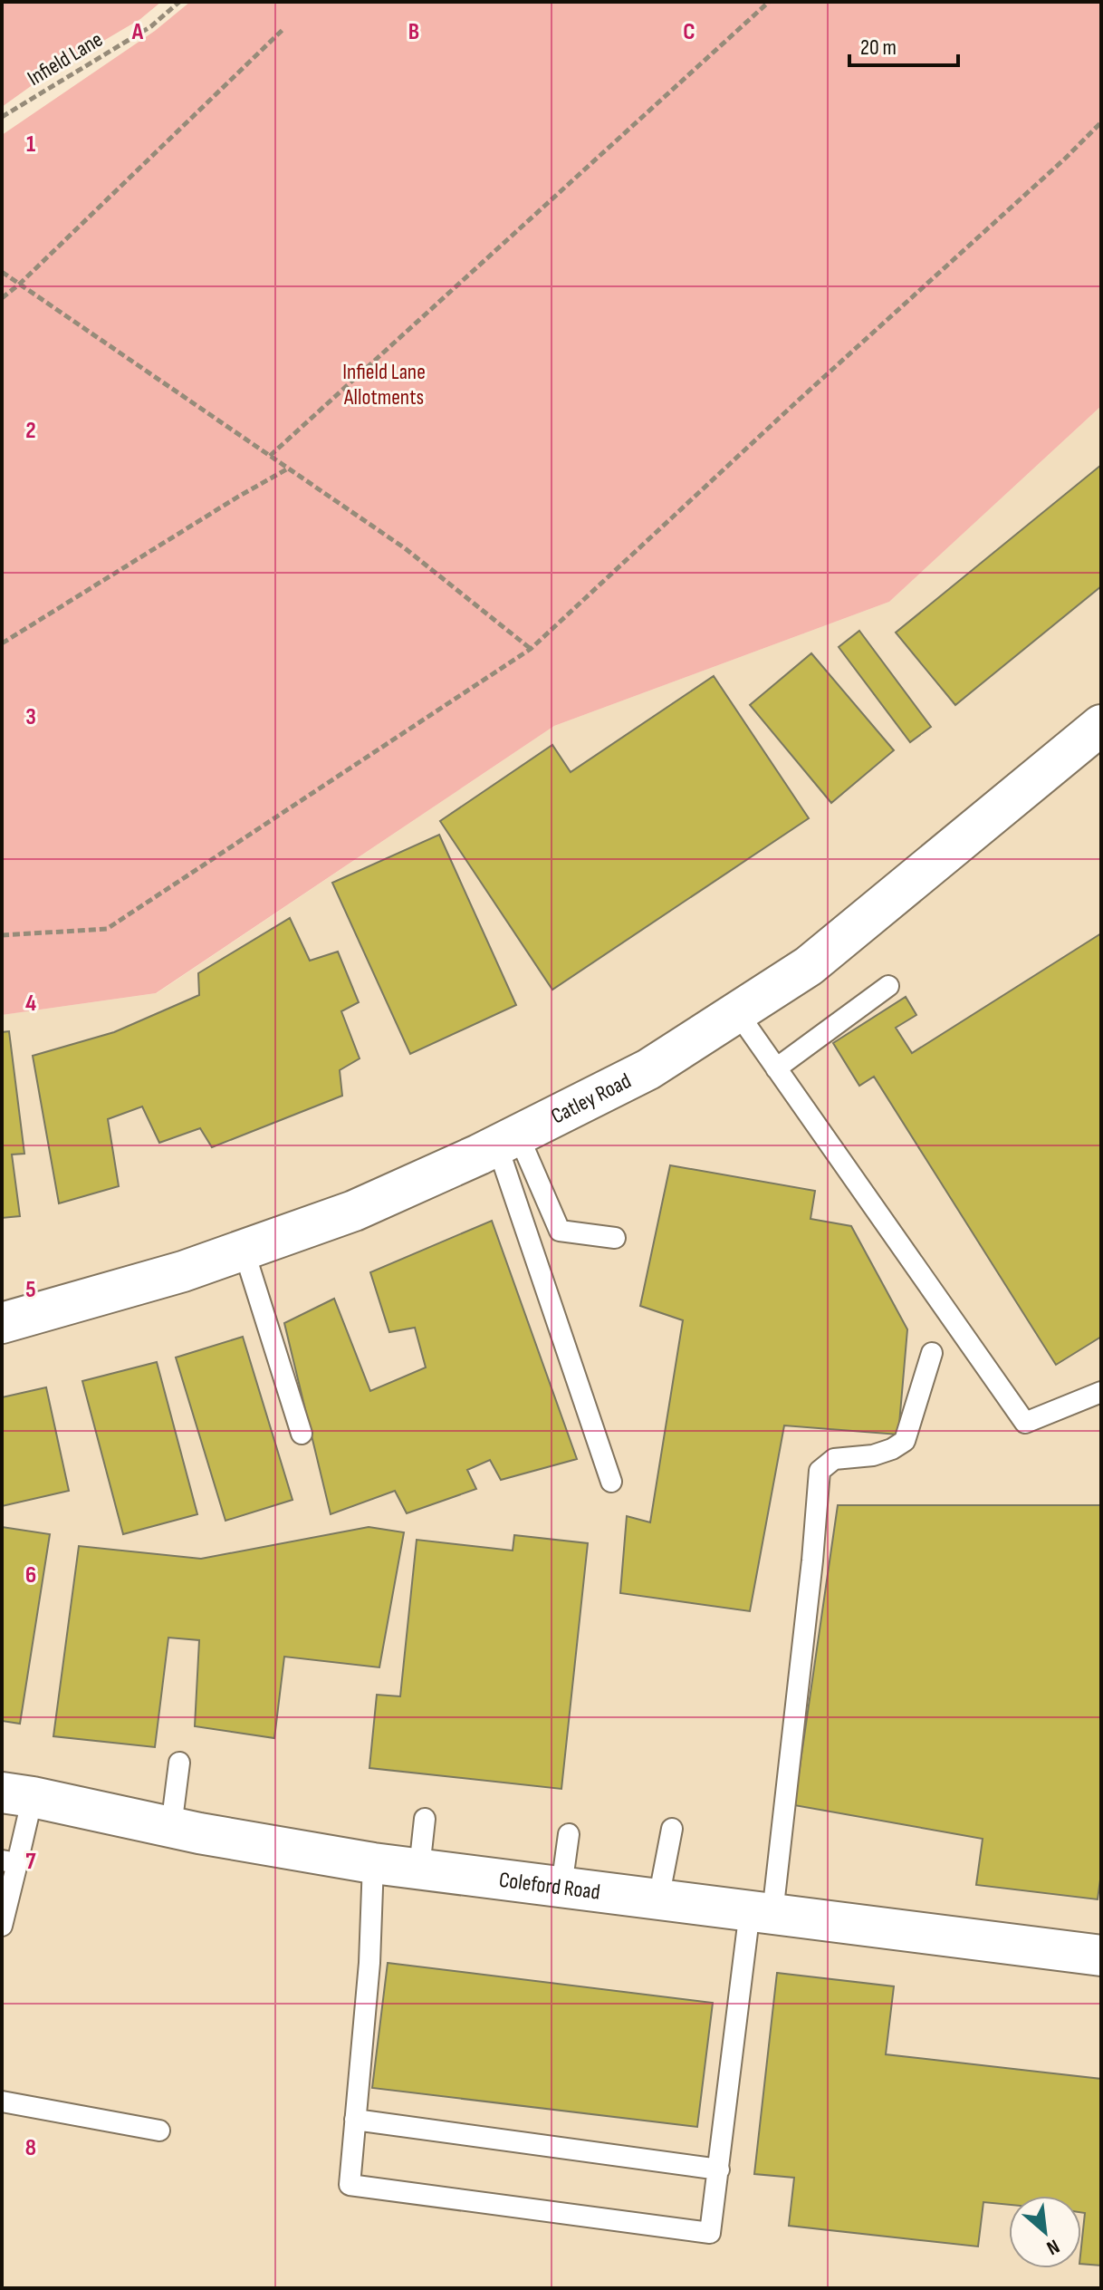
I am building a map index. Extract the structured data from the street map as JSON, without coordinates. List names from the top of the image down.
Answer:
{
  "streets": {
    "street": ["Catley Road", "Coleford Road"],
    "path": ["Infield Lane"]
  },
  "parks": ["Infield Lane Allotments"],
  "scale_bar": "20 m",
  "north": "bottom right",
  "grid": {
    "columns": ["A", "B", "C"],
    "rows": [
      "1",
      "2",
      "3",
      "4",
      "5",
      "6",
      "7",
      "8"
    ]
  }
}
